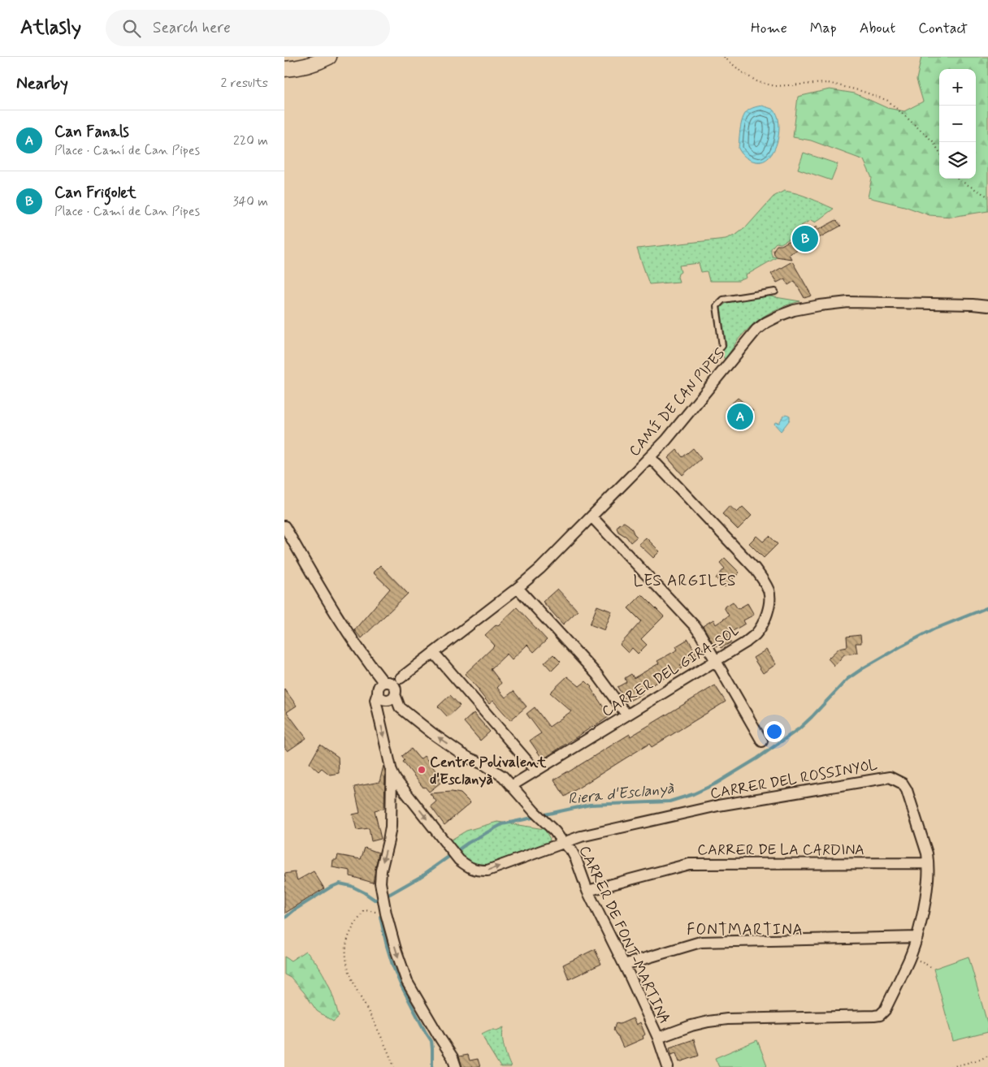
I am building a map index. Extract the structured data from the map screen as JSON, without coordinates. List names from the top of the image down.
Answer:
{
  "streets": {
    "street": [
      "CAMÍ DE CAN PIPES",
      "CARRER DEL GIRA-SOL",
      "CARRER DEL ROSSINYOL",
      "CARRER DE LA CARDINA",
      "CARRER DE FONT-MARTINA"
    ]
  },
  "crossings": [
    ["CAMÍ DE CAN PIPES", "CARRER DEL GIRA-SOL"],
    ["CAMÍ DE CAN PIPES", "CARRER DE FONT-MARTINA"],
    ["CARRER DEL GIRA-SOL", "CARRER DE FONT-MARTINA"],
    ["CARRER DEL ROSSINYOL", "CARRER DE LA CARDINA"],
    ["CARRER DEL ROSSINYOL", "CARRER DE FONT-MARTINA"],
    ["CARRER DE LA CARDINA", "CARRER DE FONT-MARTINA"]
  ],
  "districts": ["LES ARGILES", "FONTMARTINA"],
  "water": ["Riera d'Esclanyà"],
  "places": ["Centre Polivalent d'Esclanyà"],
  "page": {
    "header": "Atlasly",
    "search": "Search here",
    "nav": [
      "Home",
      "Map",
      "About",
      "Contact"
    ],
    "heading": ["Nearby", "2 results"],
    "map_buttons": ["+", "−"],
    "list": [
      {
        "mark": "A",
        "name": "Can Fanals",
        "note": "Place · Camí de Can Pipes",
        "value": "220 m"
      },
      {
        "mark": "B",
        "name": "Can Frigolet",
        "note": "Place · Camí de Can Pipes",
        "value": "340 m"
      }
    ],
    "pins": ["B", "A"]
  }
}
